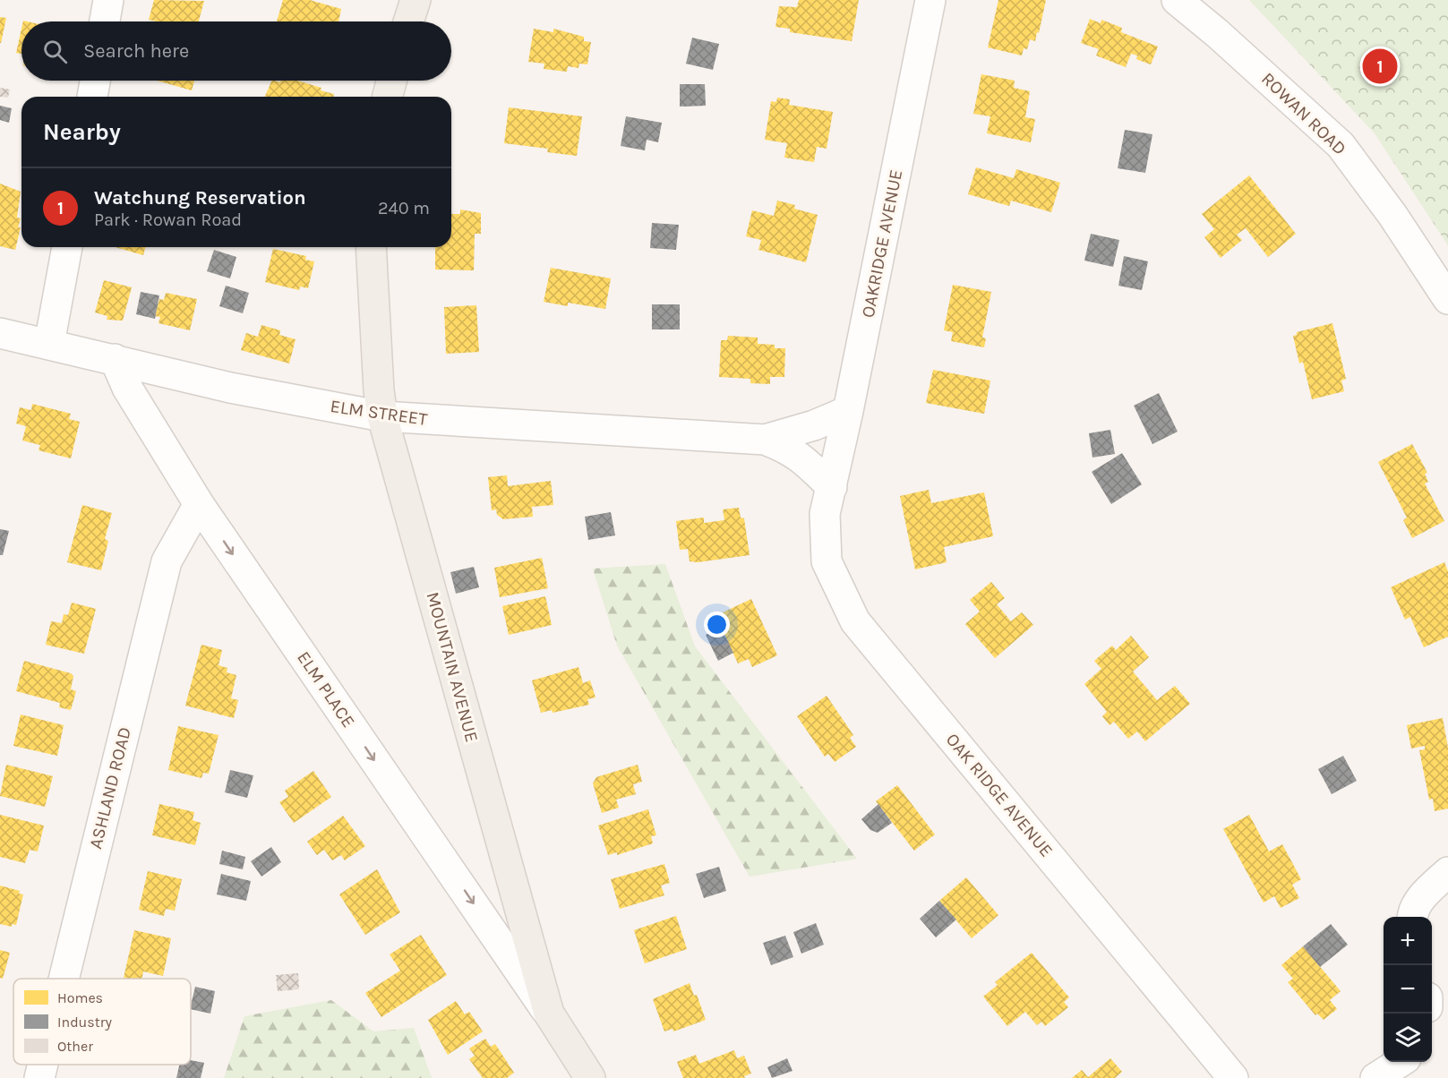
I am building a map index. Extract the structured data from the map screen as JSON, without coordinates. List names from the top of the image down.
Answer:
{
  "streets": {
    "main road": ["MOUNTAIN AVENUE"],
    "street": [
      "ROWAN ROAD",
      "OAKRIDGE AVENUE",
      "ELM STREET",
      "ELM PLACE",
      "ASHLAND ROAD",
      "OAK RIDGE AVENUE"
    ]
  },
  "crossings": [
    ["OAKRIDGE AVENUE", "ELM STREET"],
    ["OAKRIDGE AVENUE", "OAK RIDGE AVENUE"],
    ["ELM STREET", "MOUNTAIN AVENUE"],
    ["ELM STREET", "ELM PLACE"],
    ["ELM STREET", "OAK RIDGE AVENUE"],
    ["MOUNTAIN AVENUE", "ELM PLACE"],
    ["ELM PLACE", "ASHLAND ROAD"]
  ],
  "one_way": ["ELM PLACE"],
  "legend": ["Homes", "Industry", "Other"],
  "page": {
    "search": "Search here",
    "pins": "1",
    "heading": "Nearby",
    "list": [
      {
        "mark": "1",
        "name": "Watchung Reservation",
        "note": "Park · Rowan Road",
        "value": "240 m"
      }
    ],
    "map_buttons": ["+", "−"]
  }
}
